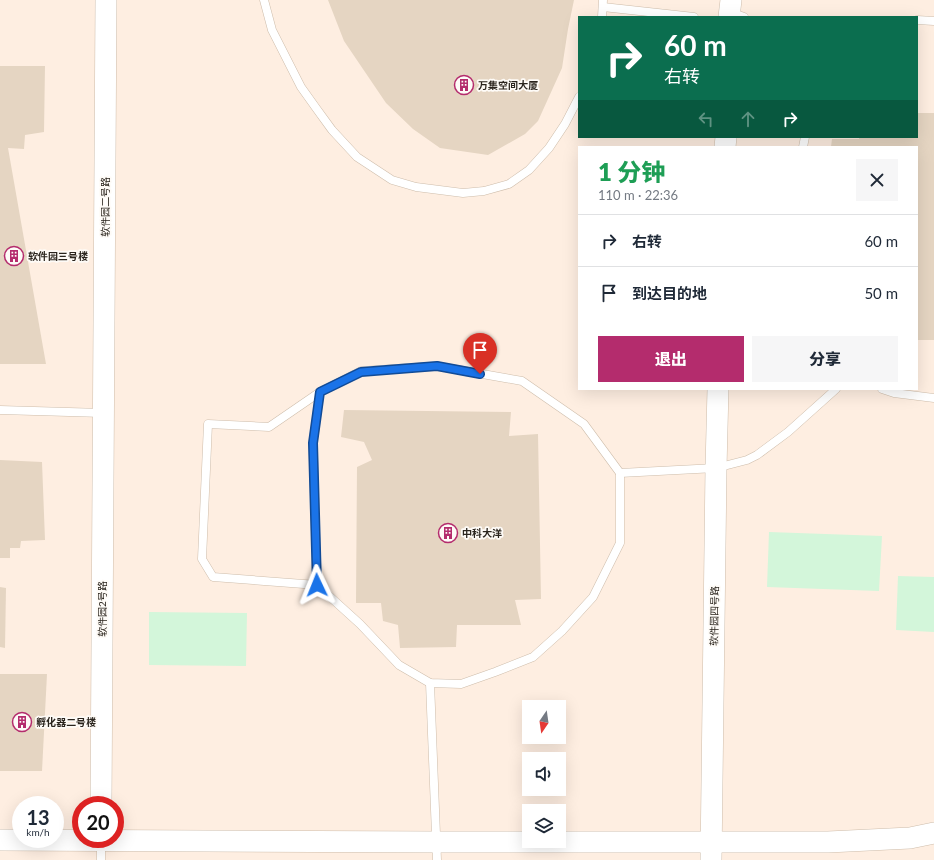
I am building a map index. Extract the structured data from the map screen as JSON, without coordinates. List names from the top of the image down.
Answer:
{
  "streets": {
    "street": ["软件园二号路", "软件园2号路", "软件园四号路"]
  },
  "crossings": [
    ["软件园二号路", "软件园2号路"]
  ],
  "places": {
    "building": [
      "万集空间大厦",
      "软件园三号楼",
      "中科大洋",
      "孵化器二号楼"
    ]
  },
  "north": "bottom",
  "page": {
    "turn": ["60 m", "右转"],
    "heading": ["1 分钟", "110 m · 22:36"],
    "list": [
      {
        "name": "右转",
        "value": "60 m"
      },
      {
        "name": "到达目的地",
        "value": "50 m"
      }
    ],
    "buttons": ["退出", "分享"],
    "speed": "13 km/h",
    "limit": "20"
  }
}
